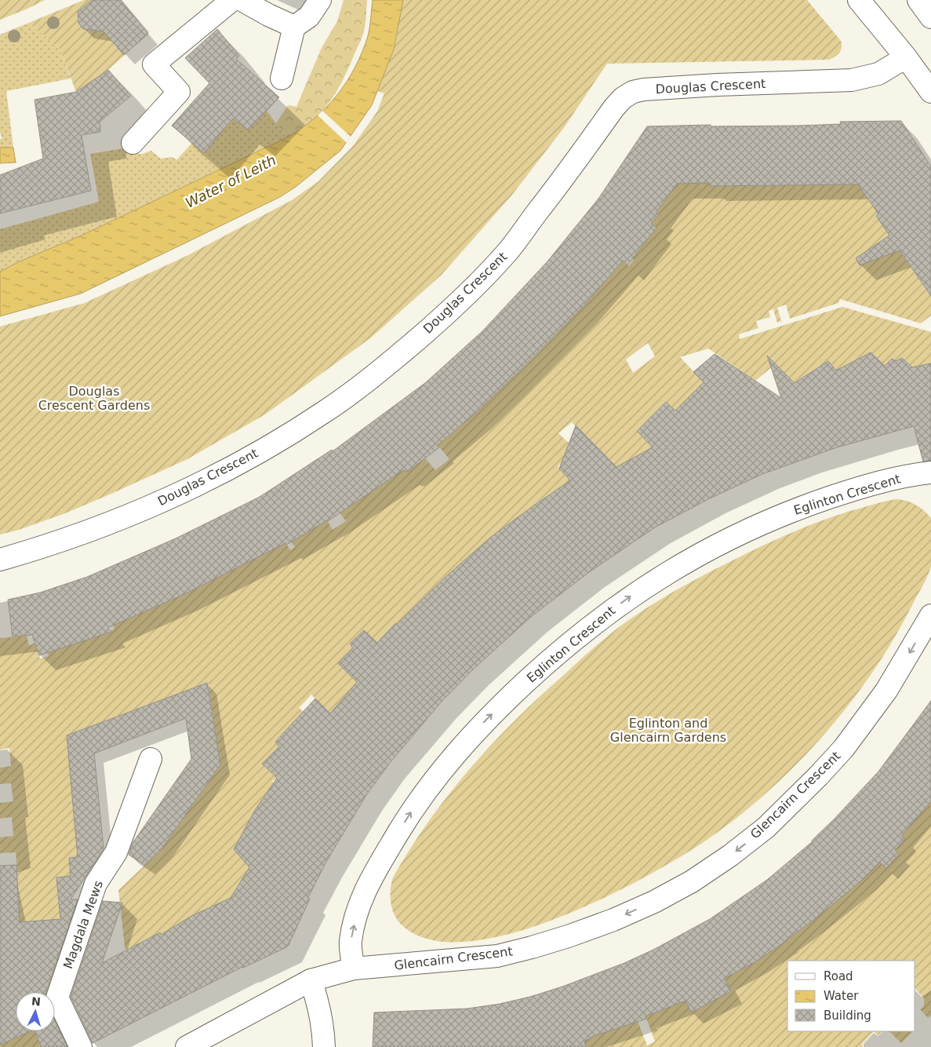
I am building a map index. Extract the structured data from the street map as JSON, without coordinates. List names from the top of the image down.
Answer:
{
  "streets": {
    "street": [
      "Douglas Crescent",
      "Eglinton Crescent",
      "Glencairn Crescent",
      "Magdala Mews"
    ]
  },
  "crossings": [
    ["Eglinton Crescent", "Glencairn Crescent"]
  ],
  "one_way": ["Eglinton Crescent", "Glencairn Crescent"],
  "water": ["Water of Leith"],
  "parks": ["Douglas Crescent Gardens", "Eglinton and Glencairn Gardens"],
  "legend": ["Road", "Water", "Building"],
  "north": "top"
}
